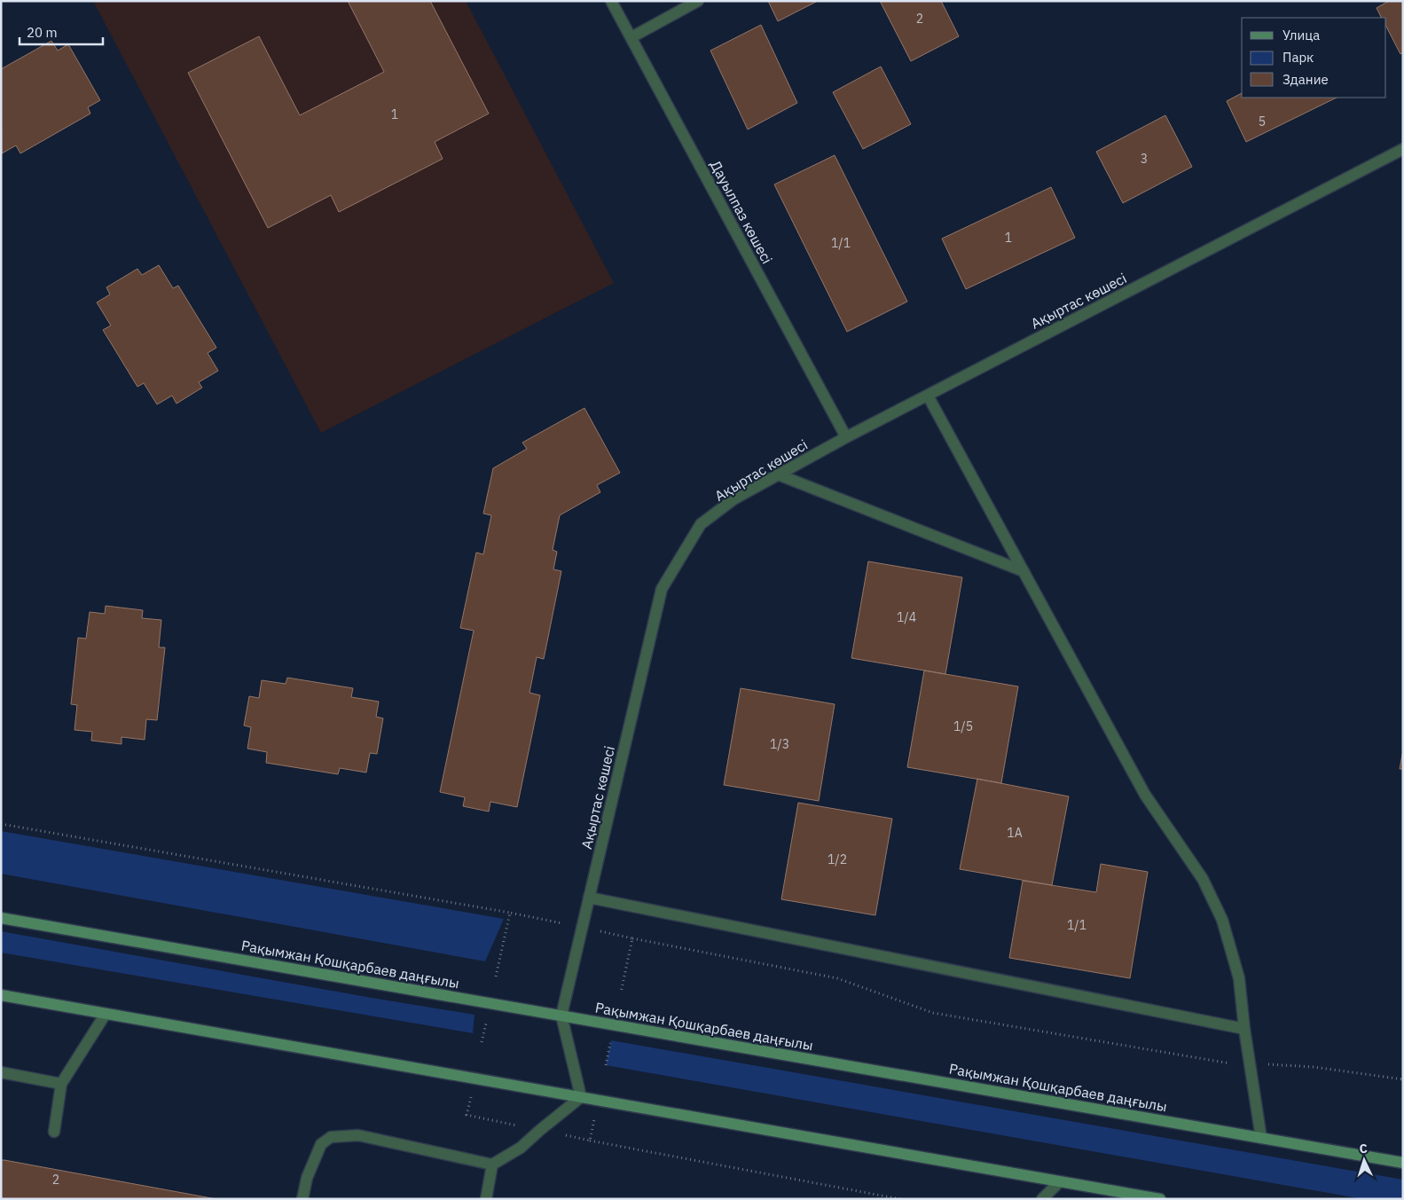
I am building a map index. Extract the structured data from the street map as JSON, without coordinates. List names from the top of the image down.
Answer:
{
  "streets": {
    "main road": ["Рақымжан Қошқарбаев даңғылы"],
    "street": ["Дауылпаз көшесі", "Ақыртас көшесі"]
  },
  "crossings": [
    ["Дауылпаз көшесі", "Ақыртас көшесі"],
    ["Ақыртас көшесі", "Рақымжан Қошқарбаев даңғылы"]
  ],
  "house_numbers": [
    "2",
    "1",
    "5",
    "3",
    "1",
    "1/1",
    "1/4",
    "1/5",
    "1/3",
    "1А",
    "1/2",
    "1/1",
    "2"
  ],
  "legend": ["Улица", "Парк", "Здание"],
  "scale_bar": "20 m",
  "north": "top"
}
